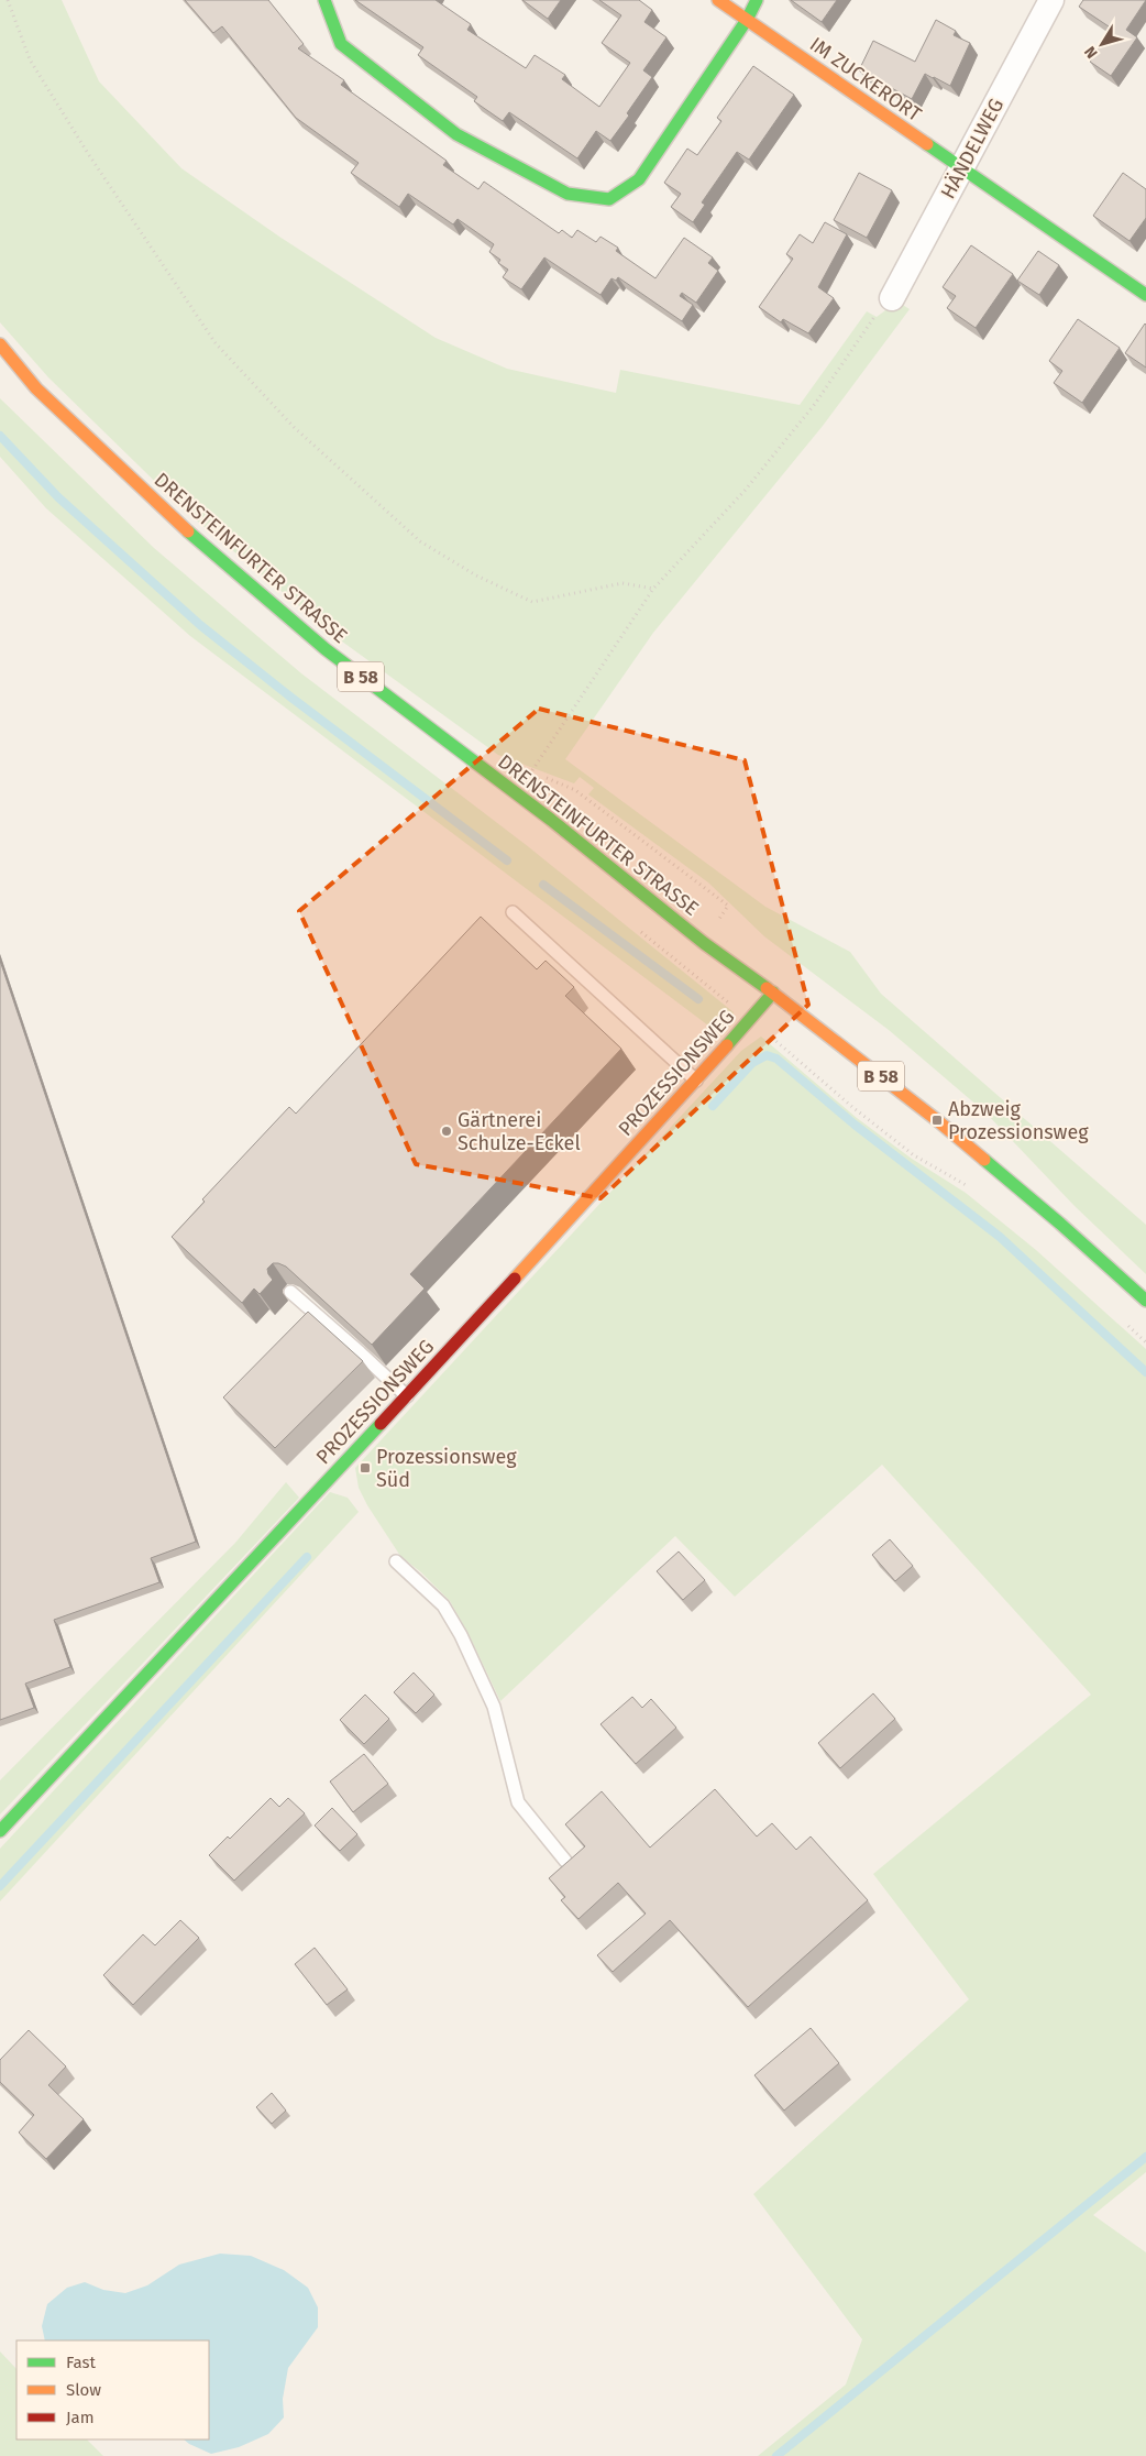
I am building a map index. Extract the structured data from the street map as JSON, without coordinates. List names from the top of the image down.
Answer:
{
  "streets": {
    "street": [
      "IM ZUCKERORT",
      "HÄNDELWEG",
      "DRENSTEINFURTER STRASSE",
      "B 58",
      "PROZESSIONSWEG"
    ]
  },
  "crossings": [
    ["IM ZUCKERORT", "HÄNDELWEG"],
    ["DRENSTEINFURTER STRASSE", "PROZESSIONSWEG"]
  ],
  "places": {
    "transit": ["Abzweig Prozessionsweg", "Prozessionsweg Süd"],
    "other": ["Gärtnerei Schulze-Eckel"]
  },
  "legend": ["Fast", "Slow", "Jam"],
  "north": "bottom left"
}
